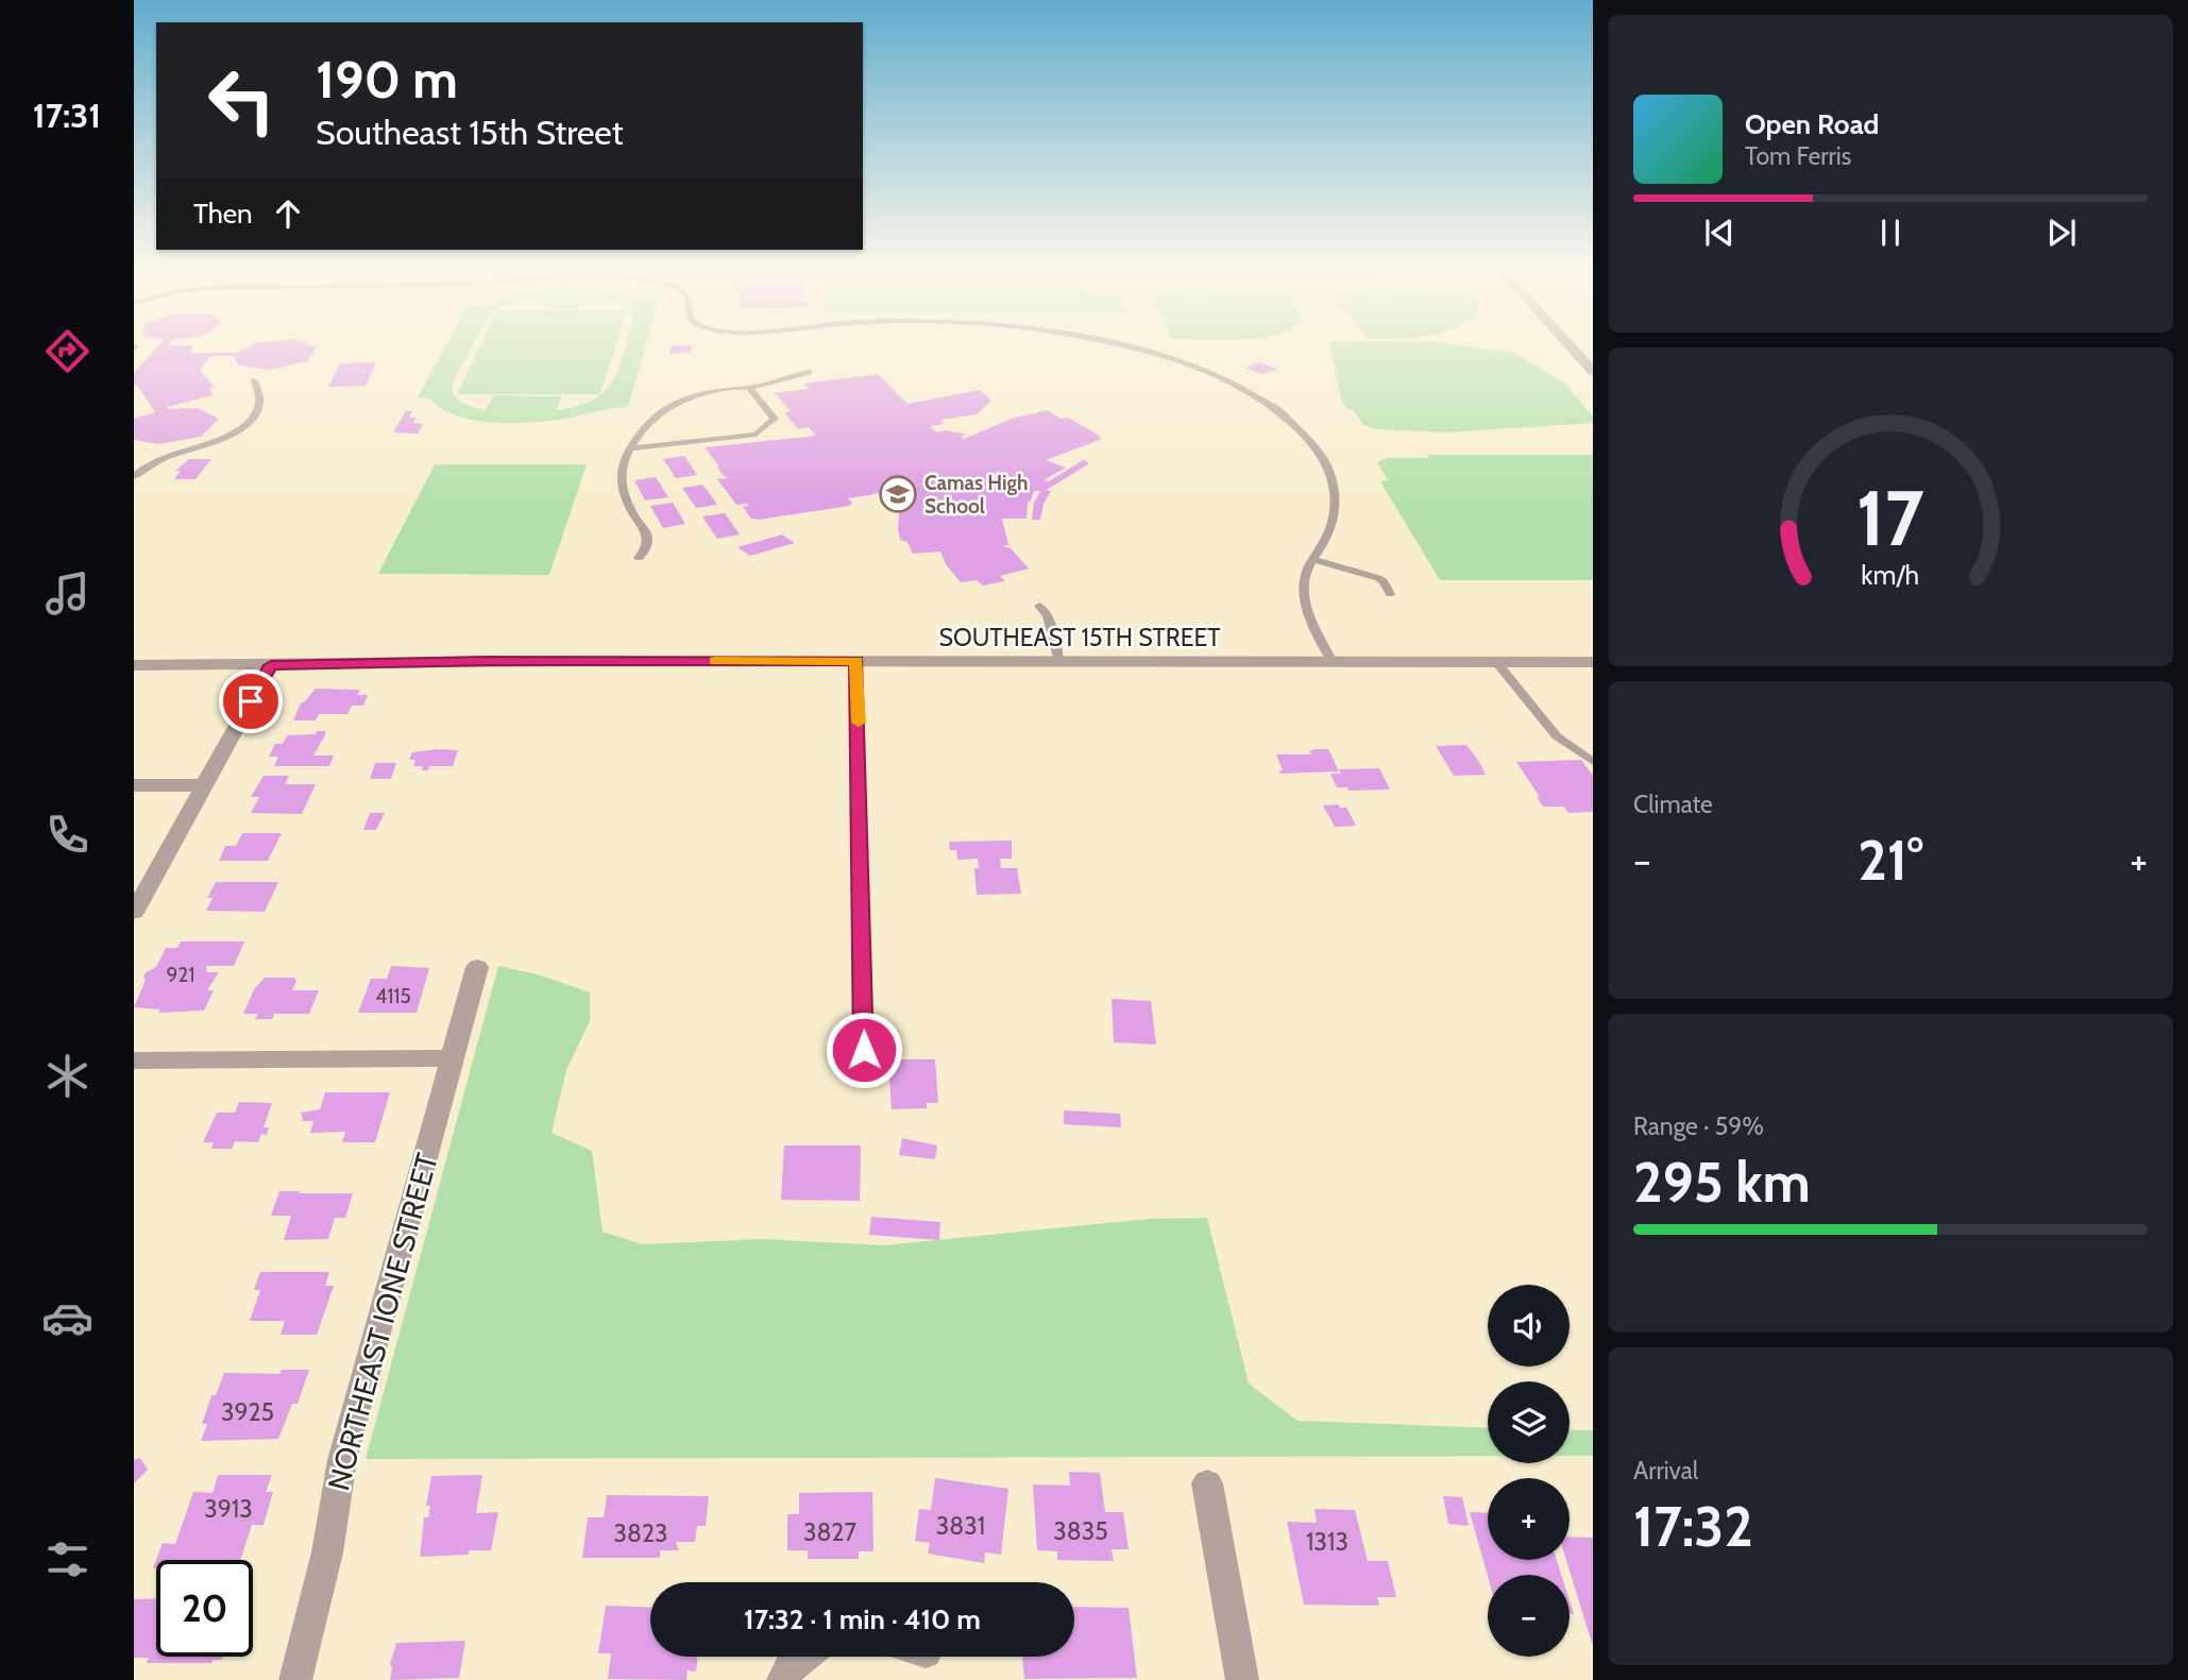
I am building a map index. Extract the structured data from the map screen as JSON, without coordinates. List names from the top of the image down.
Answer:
{
  "streets": {
    "street": ["SOUTHEAST 15TH STREET", "NORTHEAST IONE STREET"]
  },
  "places": {
    "school or university": ["Camas High School"]
  },
  "house_numbers": [
    "921",
    "4115",
    "3925",
    "3913",
    "3831",
    "3835",
    "3827",
    "3823",
    "1313"
  ],
  "page": {
    "tabs": "17:31",
    "turn": ["190 m", "Southeast 15th Street"],
    "song": ["Open Road", "Tom Ferris"],
    "then": "Then",
    "tile": [
      "Climate",
      ["Range · 59%", "295 km"],
      ["Arrival", "17:32"]
    ],
    "heat": ["−", "21°", "+"],
    "map_buttons": ["+", "−"],
    "limit": "20",
    "trip": "17:32 · 1 min · 410 m",
    "gauge": ["17", "km/h"]
  }
}
